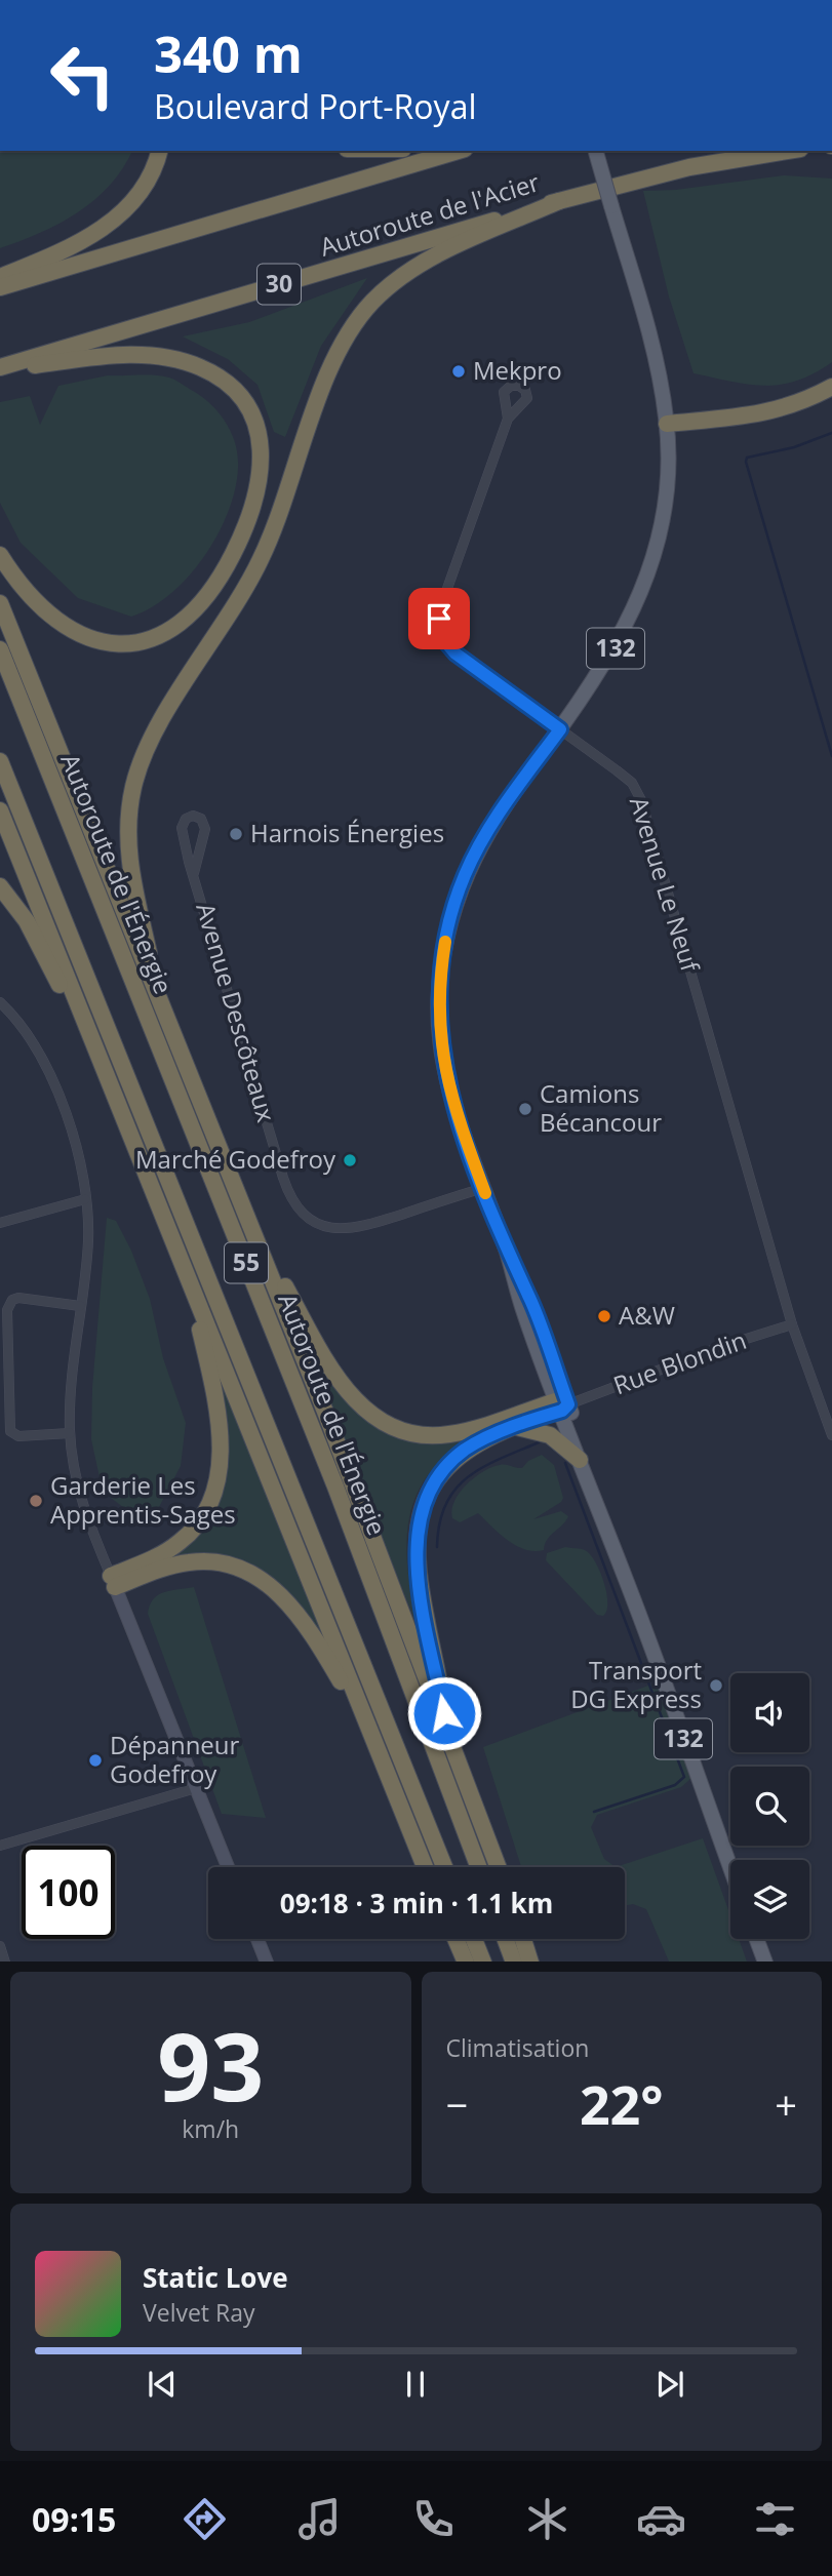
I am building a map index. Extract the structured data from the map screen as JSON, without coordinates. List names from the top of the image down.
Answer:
{
  "streets": {
    "highway": [
      "Autoroute de l'Acier",
      "30",
      "Autoroute de l'Énergie",
      "55"
    ],
    "main road": ["132"],
    "street": ["Avenue Le Neuf", "Avenue Descôteaux", "Rue Blondin"]
  },
  "crossings": [
    ["132", "Avenue Le Neuf"],
    ["132", "Avenue Descôteaux"],
    ["132", "Rue Blondin"],
    ["Avenue Le Neuf", "Rue Blondin"]
  ],
  "places": [
    "Mekpro",
    "Harnois Énergies",
    "Camions Bécancour",
    "Marché Godefroy",
    "A&W",
    "Garderie Les Apprentis-Sages",
    "Transport DG Express",
    "Dépanneur Godefroy"
  ],
  "page": {
    "turn": ["340 m", "Boulevard Port-Royal"],
    "limit": "100",
    "trip": "09:18 · 3 min · 1.1 km",
    "tile": [
      ["93", "km/h"],
      "Climatisation"
    ],
    "heat": ["−", "22°", "+"],
    "song": ["Static Love", "Velvet Ray"],
    "tabs": "09:15"
  }
}
